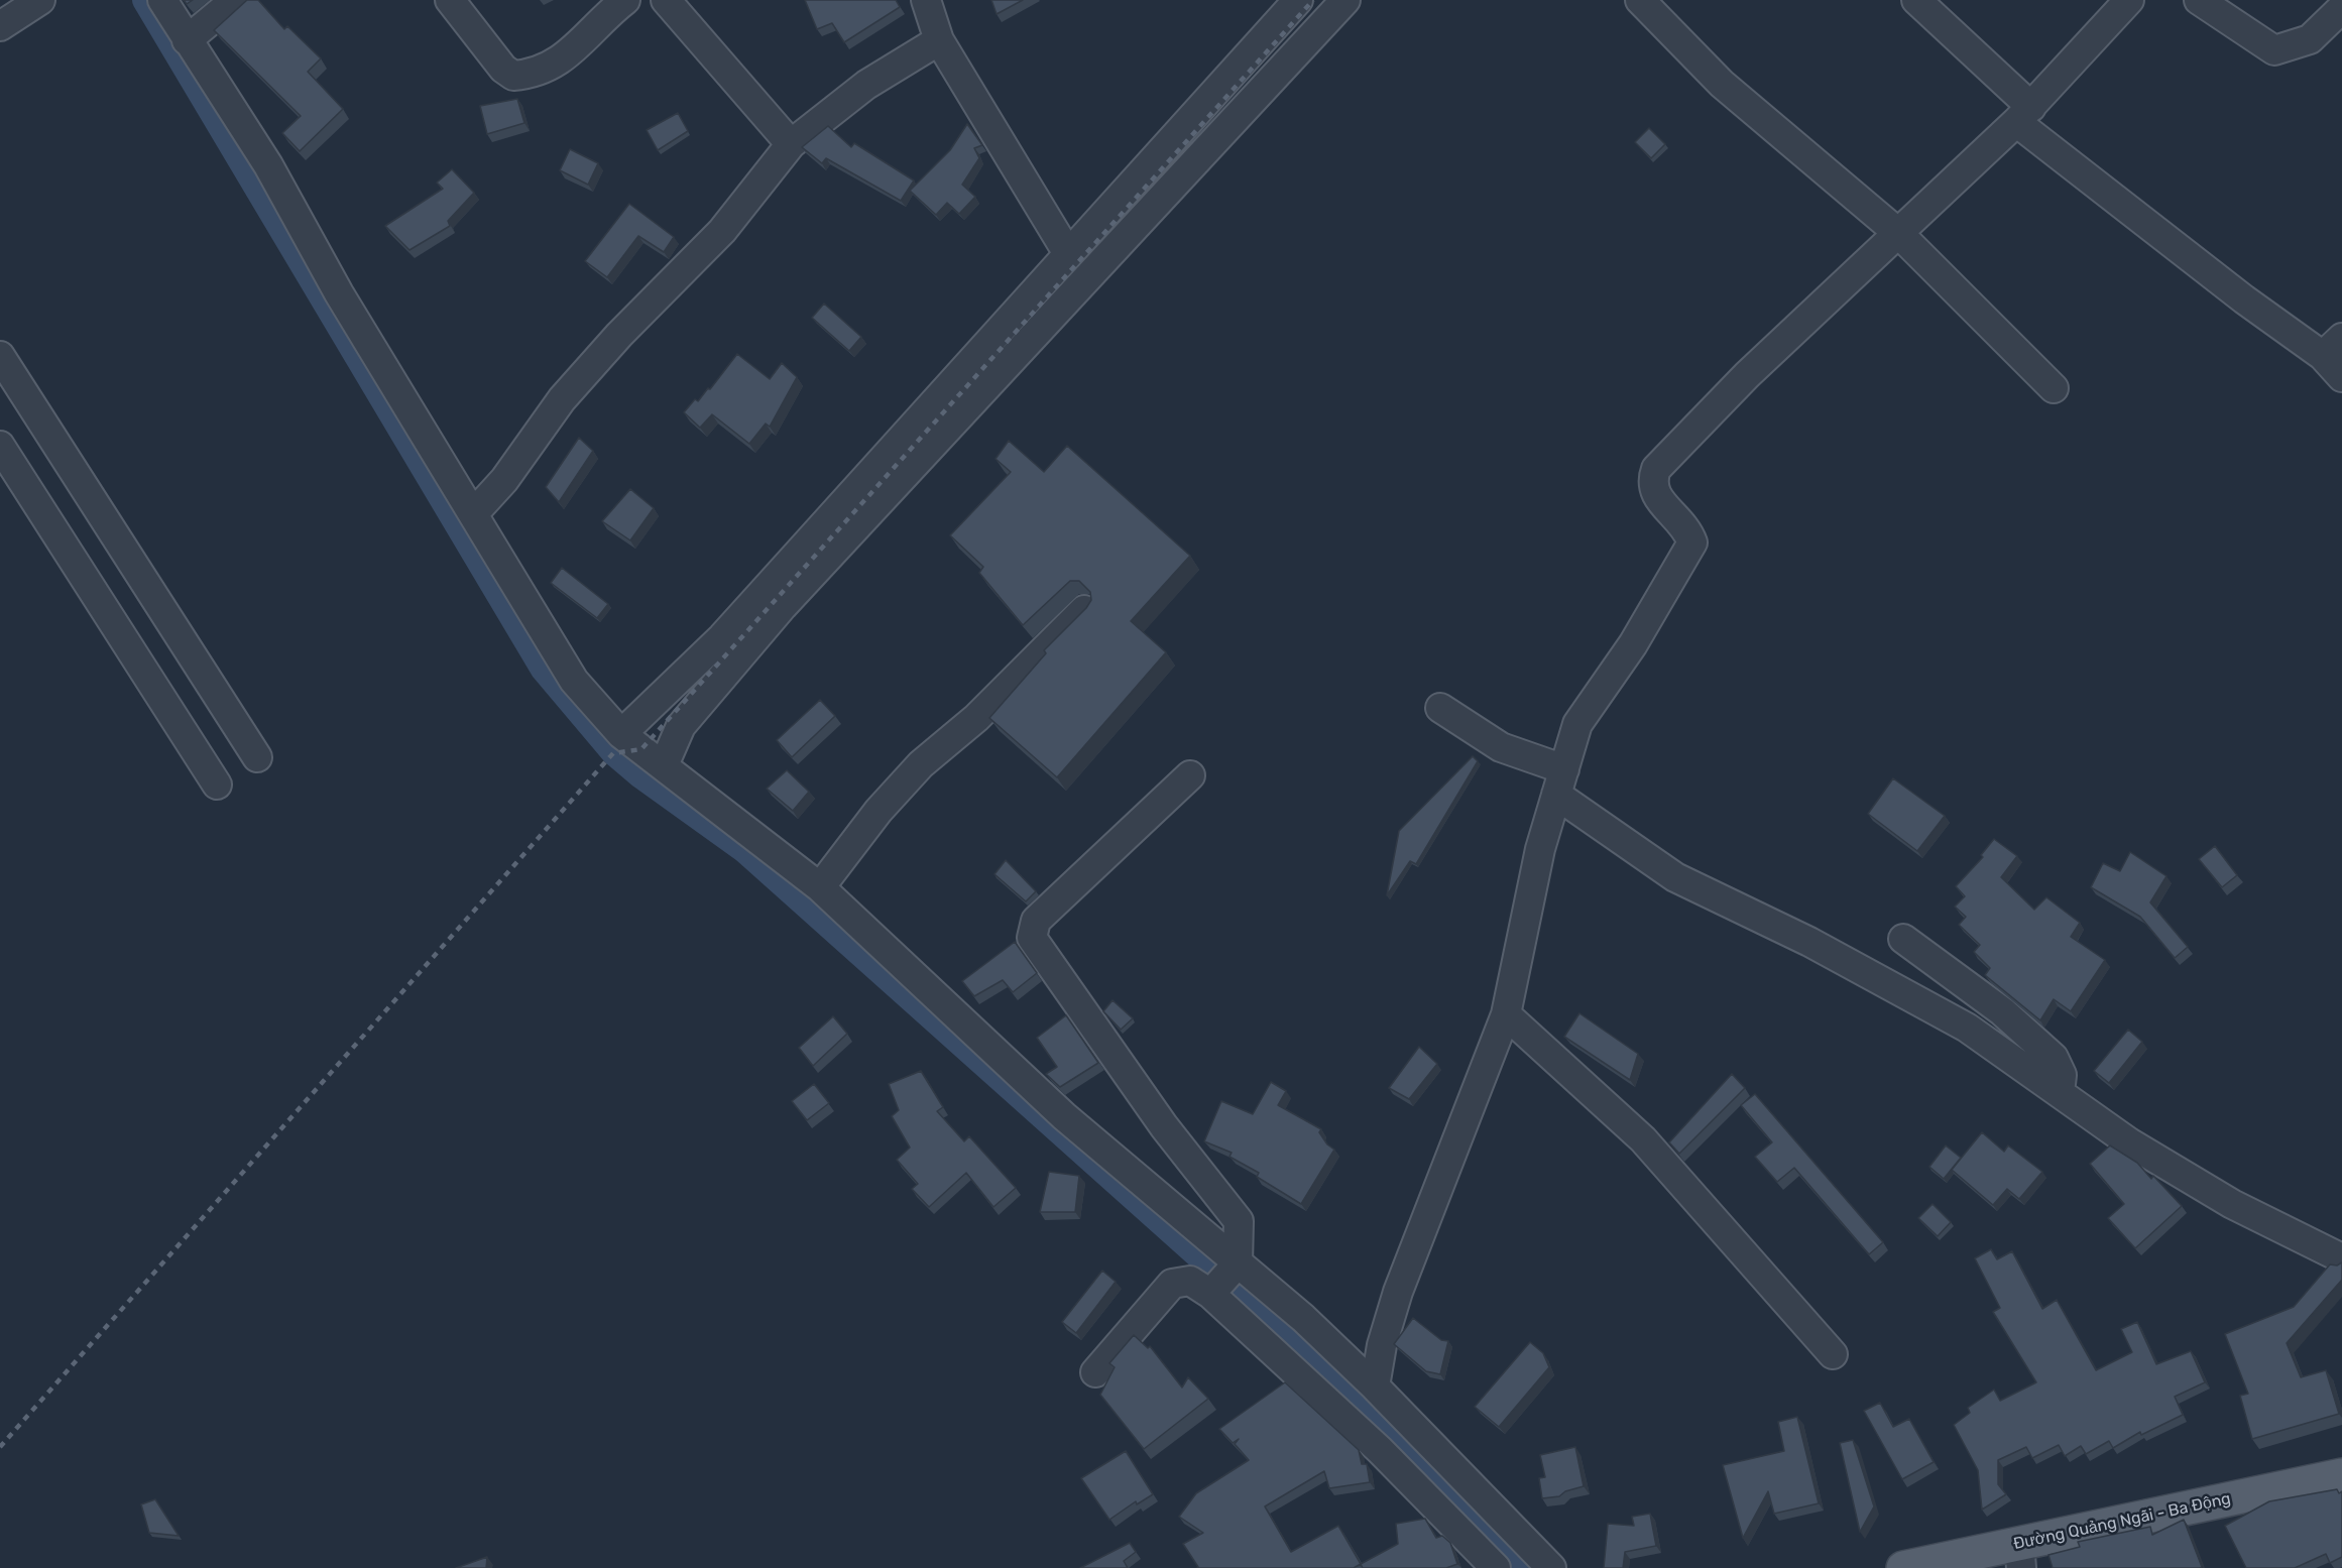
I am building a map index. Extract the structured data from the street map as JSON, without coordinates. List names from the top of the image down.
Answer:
{
  "streets": {
    "main road": ["Đường Quảng Ngãi - Ba Động"]
  }
}
